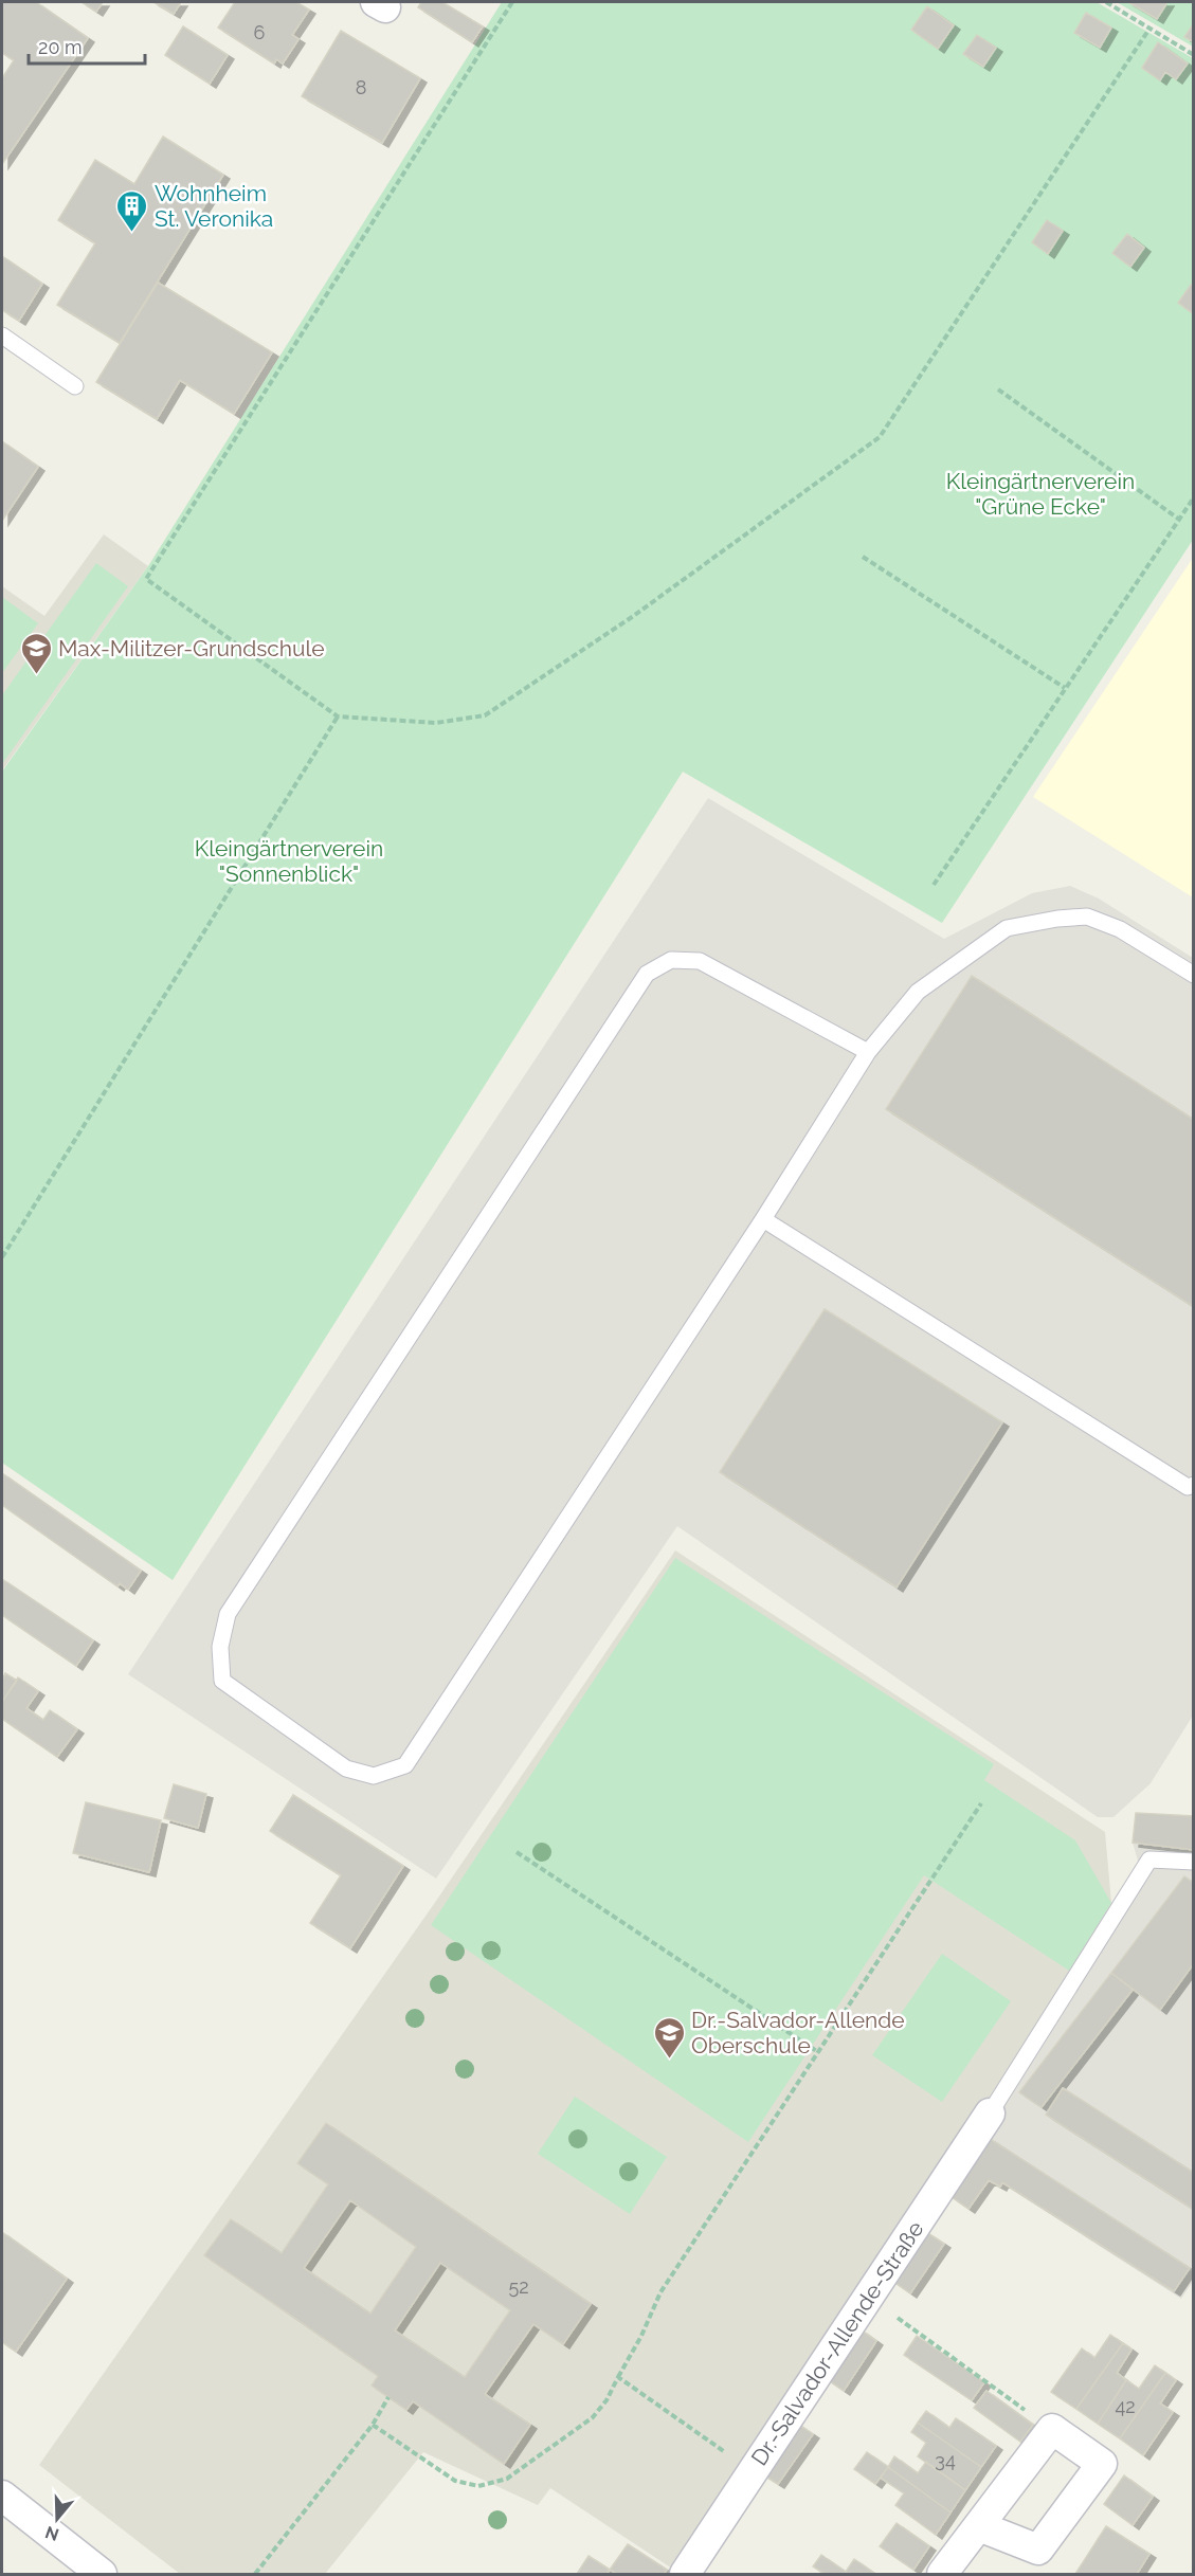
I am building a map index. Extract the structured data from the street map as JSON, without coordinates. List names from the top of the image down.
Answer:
{
  "streets": {
    "street": ["Dr.-Salvador-Allende-Straße"]
  },
  "parks": ["Kleingärtnerverein \"Grüne Ecke\"", "Kleingärtnerverein \"Sonnenblick\""],
  "places": {
    "building": ["Wohnheim St. Veronika"],
    "school or university": ["Max-Militzer-Grundschule", "Dr.-Salvador-Allende Oberschule"]
  },
  "house_numbers": [
    "6",
    "8",
    "52",
    "42",
    "34"
  ],
  "scale_bar": "20 m",
  "north": "bottom"
}
